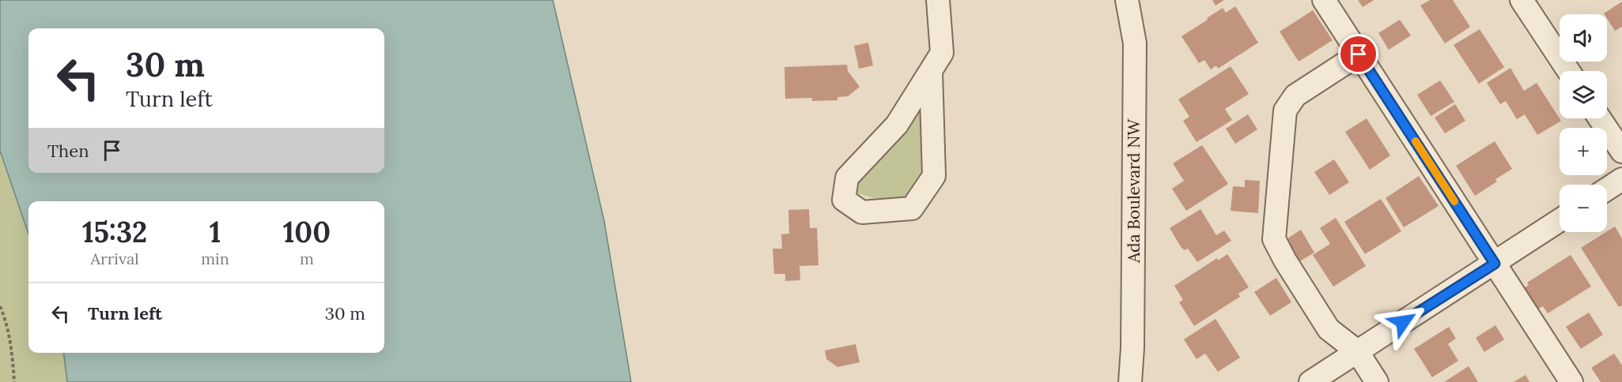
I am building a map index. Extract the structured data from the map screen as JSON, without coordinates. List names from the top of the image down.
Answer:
{
  "streets": {
    "street": ["Ada Boulevard NW"]
  },
  "page": {
    "map_buttons": ["+", "−"],
    "turn": ["30 m", "Turn left"],
    "then": "Then",
    "eta": [
      "15:32",
      "Arrival",
      "1",
      "min",
      "100",
      "m"
    ],
    "list": [
      {
        "name": "Turn left",
        "value": "30 m"
      }
    ]
  }
}
